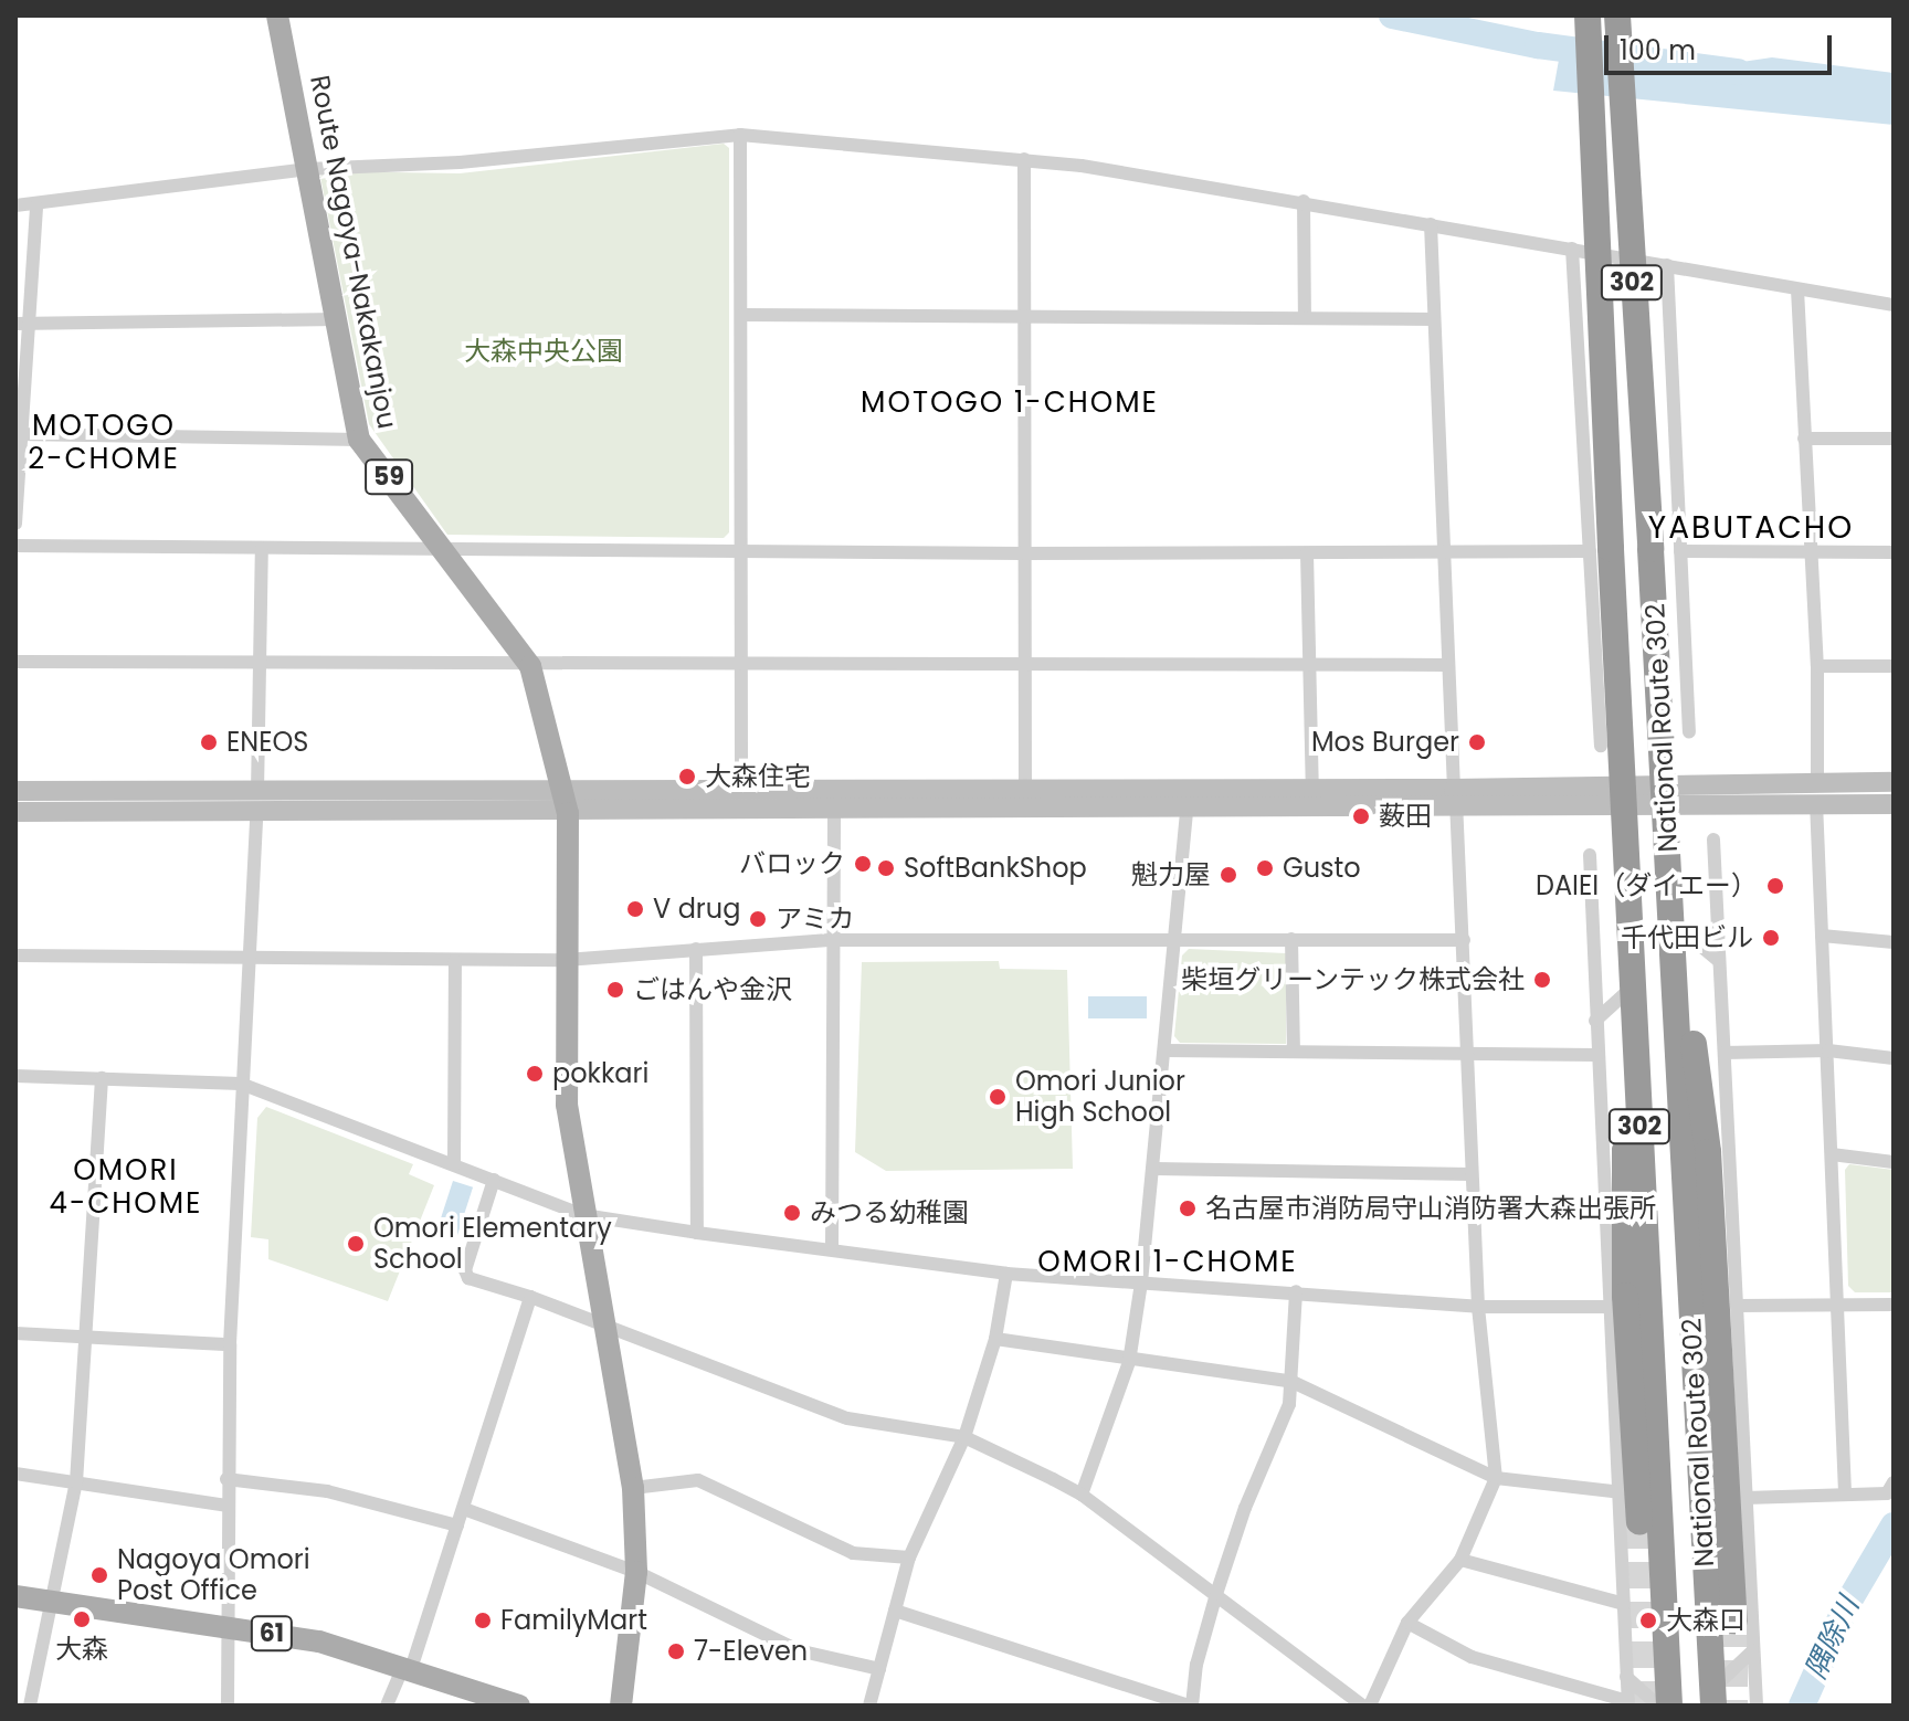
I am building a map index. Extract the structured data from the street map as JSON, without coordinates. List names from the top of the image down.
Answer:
{
  "streets": {
    "highway": ["302", "National Route 302"],
    "main road": ["Route Nagoya-Nakakanjou", "59", "61"]
  },
  "districts": [
    "MOTOGO 1-CHOME",
    "MOTOGO 2-CHOME",
    "YABUTACHO",
    "OMORI 4-CHOME",
    "OMORI 1-CHOME"
  ],
  "water": ["隅除川"],
  "parks": ["大森中央公園"],
  "places": [
    "ENEOS",
    "Mos Burger",
    "大森住宅",
    "薮田",
    "バロック",
    "SoftBankShop",
    "Gusto",
    "魁力屋",
    "DAIEI（ダイエー）",
    "V drug",
    "アミカ",
    "千代田ビル",
    "柴垣グリーンテック株式会社",
    "ごはんや金沢",
    "pokkari",
    "Omori Junior High School",
    "名古屋市消防局守山消防署大森出張所",
    "みつる幼稚園",
    "Omori Elementary School",
    "Nagoya Omori Post Office",
    "大森",
    "FamilyMart",
    "大森口",
    "7-Eleven"
  ],
  "scale_bar": "100 m"
}
